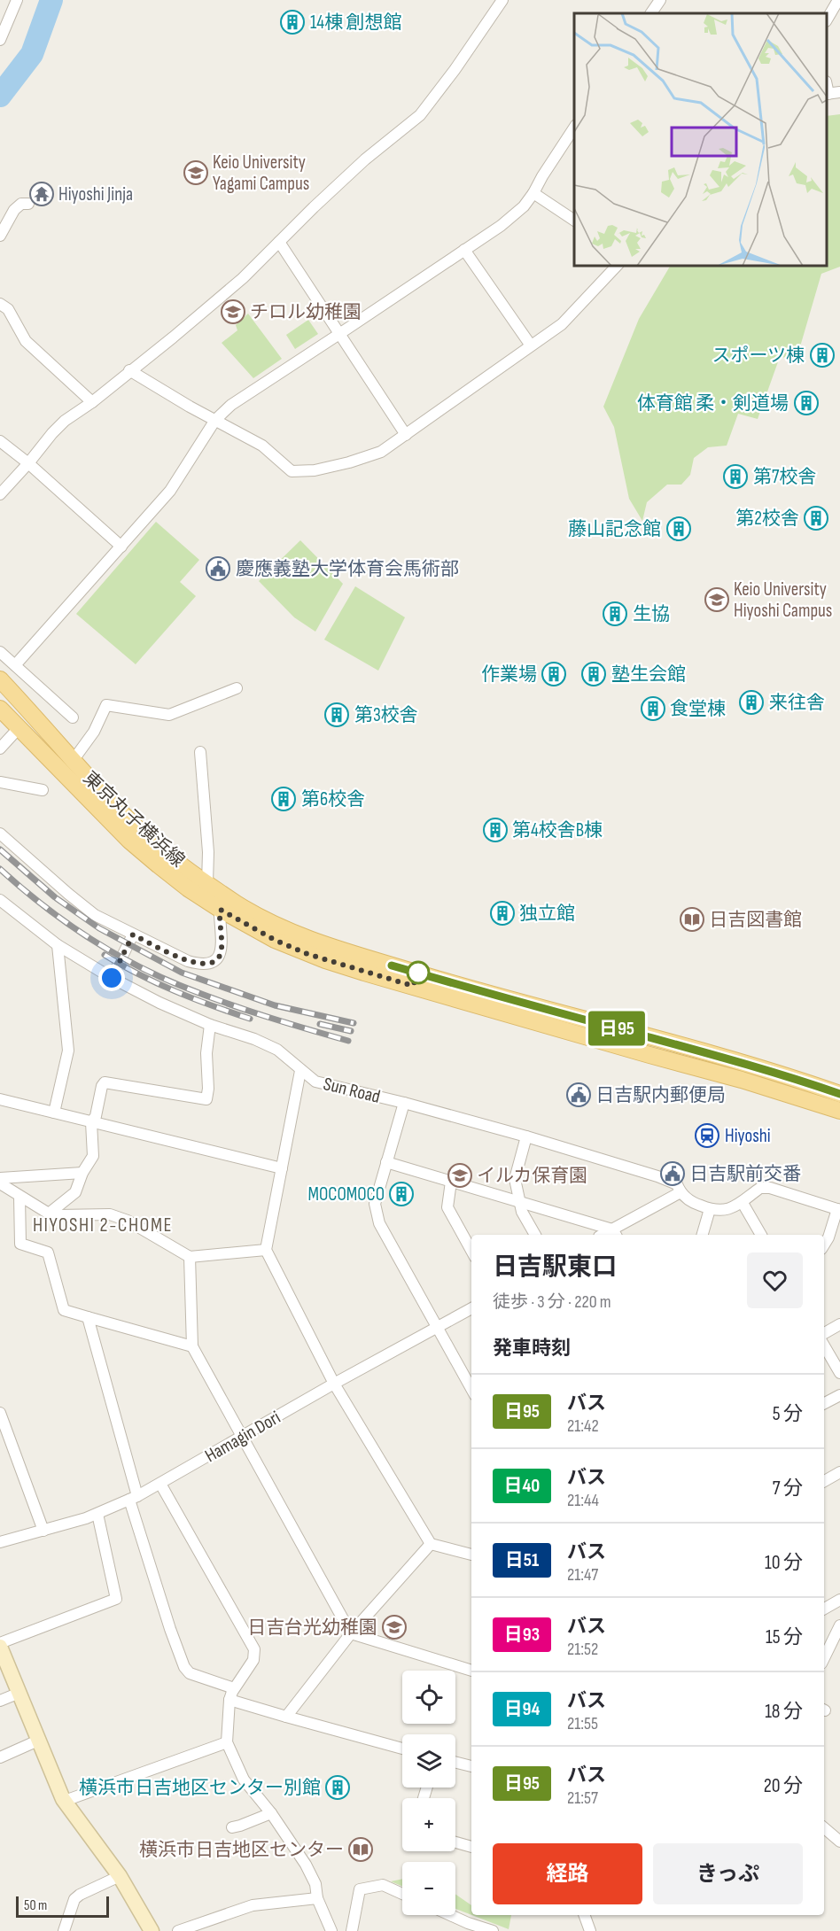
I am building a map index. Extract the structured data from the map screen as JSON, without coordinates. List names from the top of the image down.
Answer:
{
  "streets": {
    "main road": ["東京丸子横浜線"],
    "street": ["Sun Road", "Hamagin Dori"]
  },
  "districts": ["HIYOSHI 2-CHOME"],
  "places": {
    "building": [
      "14棟 創想館",
      "スポーツ棟",
      "体育館 柔・剣道場",
      "第7校舎",
      "第2校舎",
      "藤山記念館",
      "生協",
      "作業場",
      "塾生会館",
      "来往舎",
      "食堂棟",
      "第3校舎",
      "第6校舎",
      "第4校舎B棟",
      "独立館",
      "MOCOMOCO",
      "横浜市日吉地区センター別館"
    ],
    "school or university": [
      "Keio University Yagami Campus",
      "チロル幼稚園",
      "Keio University Hiyoshi Campus",
      "イルカ保育園",
      "日吉台光幼稚園"
    ],
    "temple": ["Hiyoshi Jinja"],
    "public building": ["慶應義塾大学体育会馬術部", "日吉駅内郵便局", "日吉駅前交番"],
    "library": ["日吉図書館", "横浜市日吉地区センター"],
    "station": ["Hiyoshi"]
  },
  "lines": ["bus line 日95"],
  "scale_bar": "50 m",
  "page": {
    "on_map": "日95",
    "heading": [
      ["日吉駅東口", "徒歩 · 3 分 · 220 m"],
      "発車時刻"
    ],
    "list": [
      {
        "mark": "日95",
        "name": "バス",
        "note": "21:42",
        "value": "5 分"
      },
      {
        "mark": "日40",
        "name": "バス",
        "note": "21:44",
        "value": "7 分"
      },
      {
        "mark": "日51",
        "name": "バス",
        "note": "21:47",
        "value": "10 分"
      },
      {
        "mark": "日93",
        "name": "バス",
        "note": "21:52",
        "value": "15 分"
      },
      {
        "mark": "日94",
        "name": "バス",
        "note": "21:55",
        "value": "18 分"
      },
      {
        "mark": "日95",
        "name": "バス",
        "note": "21:57",
        "value": "20 分"
      }
    ],
    "map_buttons": ["+", "−"],
    "buttons": ["経路", "きっぷ"],
    "scale": "50 m"
  }
}
